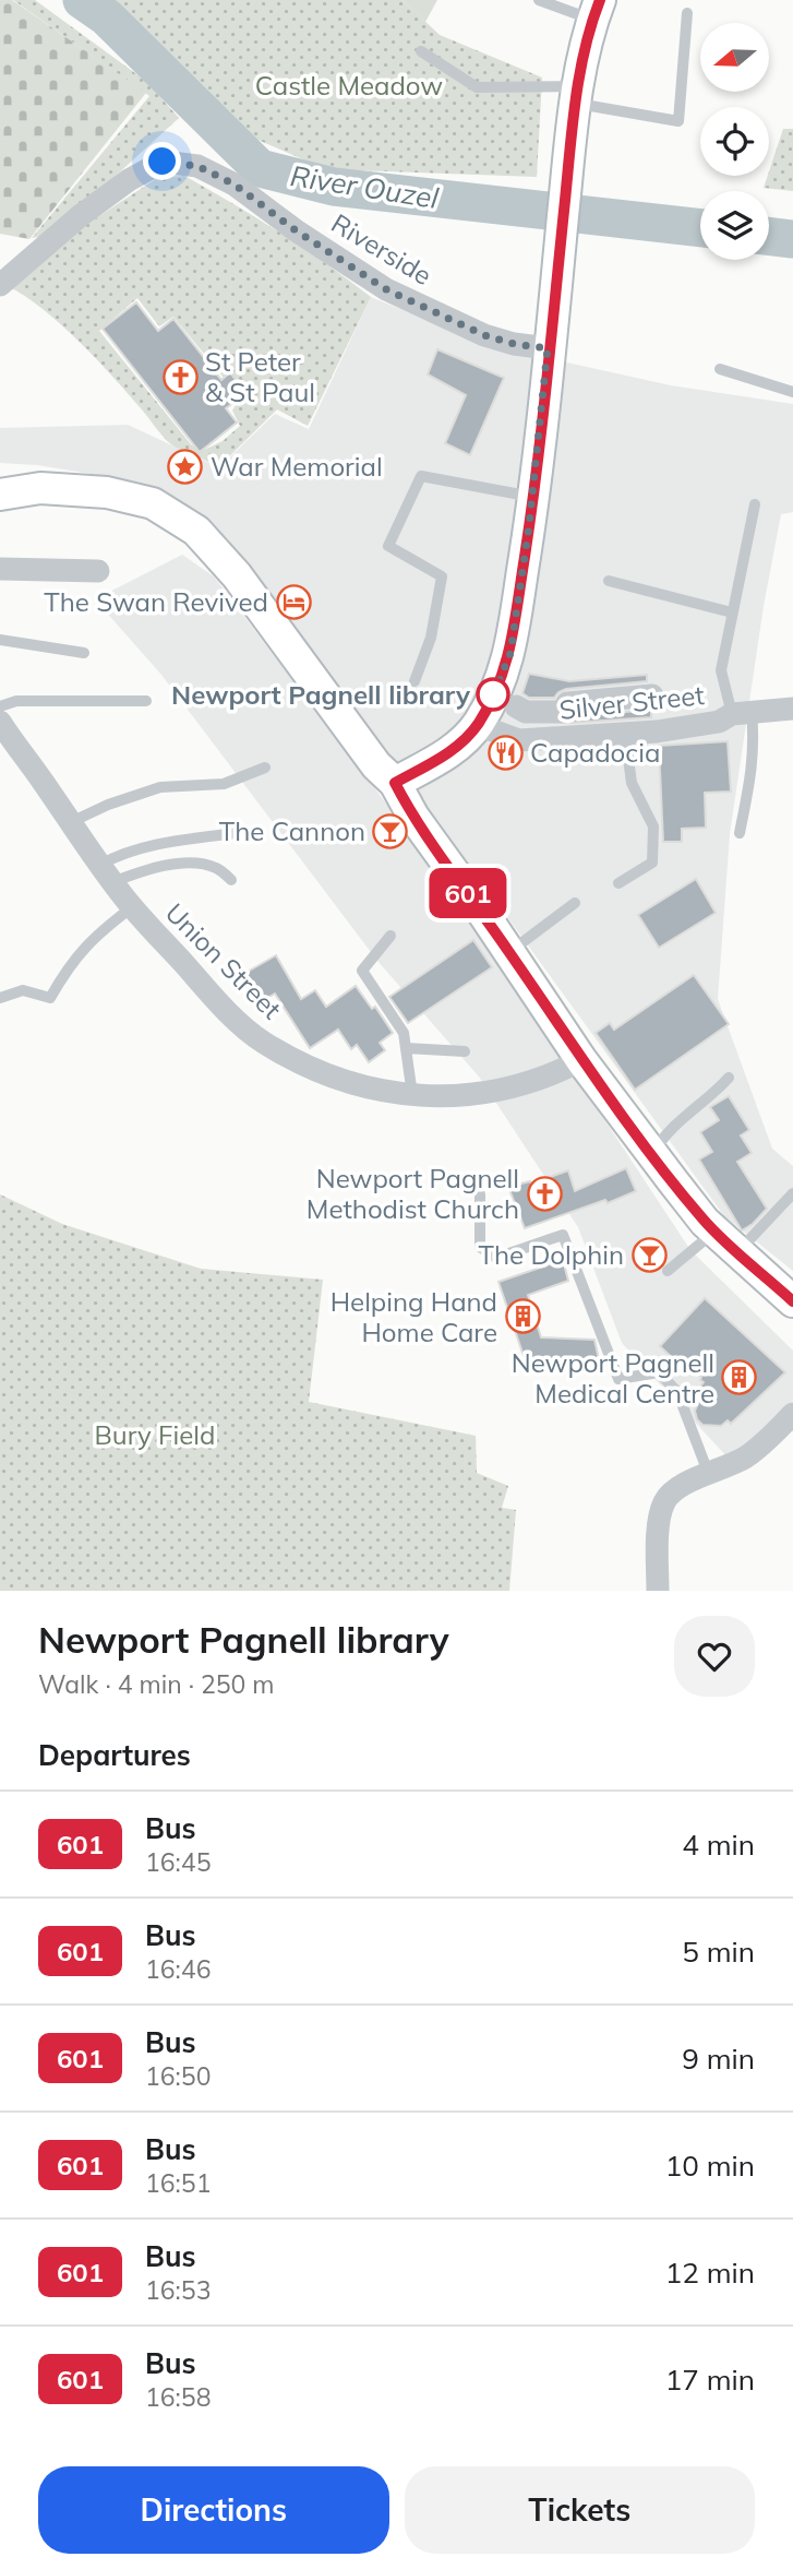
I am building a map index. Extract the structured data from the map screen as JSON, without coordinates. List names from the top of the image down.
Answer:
{
  "streets": {
    "street": ["Riverside", "Silver Street", "Union Street"]
  },
  "water": ["River Ouzel"],
  "parks": ["Castle Meadow", "Bury Field"],
  "places": {
    "church": ["St Peter & St Paul", "Newport Pagnell Methodist Church"],
    "place": ["War Memorial"],
    "hotel": ["The Swan Revived"],
    "other": ["Newport Pagnell library"],
    "restaurant": ["Capadocia"],
    "bar": ["The Cannon", "The Dolphin"],
    "building": ["Helping Hand Home Care", "Newport Pagnell Medical Centre"]
  },
  "lines": ["bus line 601"],
  "north": "left",
  "page": {
    "on_map": "601",
    "heading": [
      ["Newport Pagnell library", "Walk · 4 min · 250 m"],
      "Departures"
    ],
    "list": [
      {
        "mark": "601",
        "name": "Bus",
        "note": "16:45",
        "value": "4 min"
      },
      {
        "mark": "601",
        "name": "Bus",
        "note": "16:46",
        "value": "5 min"
      },
      {
        "mark": "601",
        "name": "Bus",
        "note": "16:50",
        "value": "9 min"
      },
      {
        "mark": "601",
        "name": "Bus",
        "note": "16:51",
        "value": "10 min"
      },
      {
        "mark": "601",
        "name": "Bus",
        "note": "16:53",
        "value": "12 min"
      },
      {
        "mark": "601",
        "name": "Bus",
        "note": "16:58",
        "value": "17 min"
      }
    ],
    "buttons": ["Directions", "Tickets"]
  }
}
